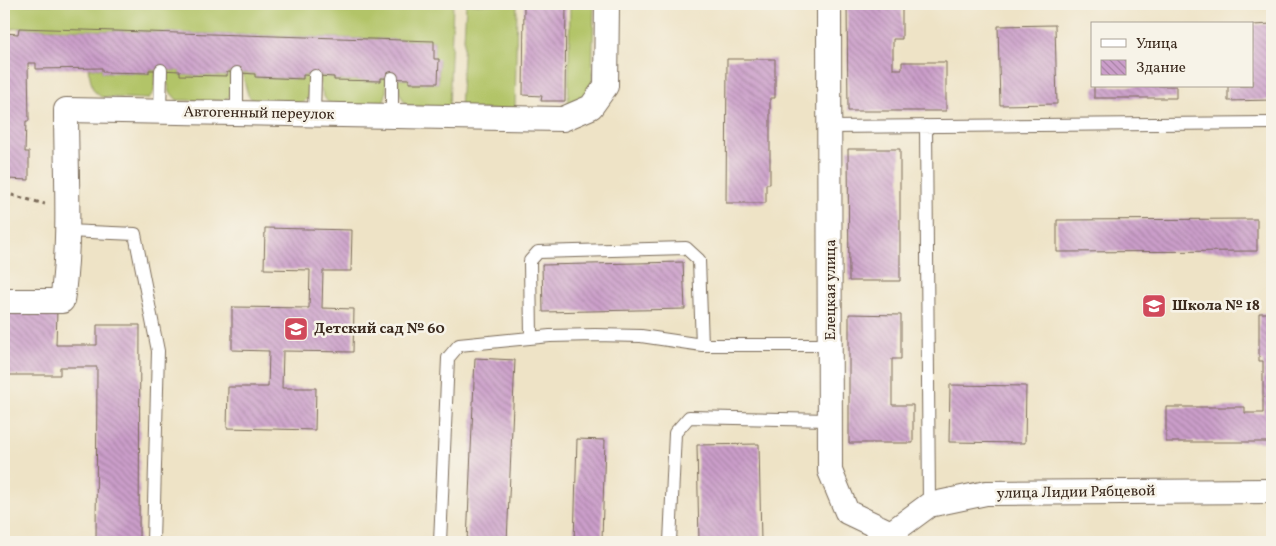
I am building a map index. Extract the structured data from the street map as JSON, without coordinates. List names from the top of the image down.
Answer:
{
  "streets": {
    "street": ["Автогенный переулок", "Елецкая улица", "улица Лидии Рябцевой"]
  },
  "crossings": [
    ["Елецкая улица", "улица Лидии Рябцевой"]
  ],
  "places": {
    "school or university": ["Школа № 18", "Детский сад № 60"]
  },
  "legend": ["Улица", "Здание"]
}
